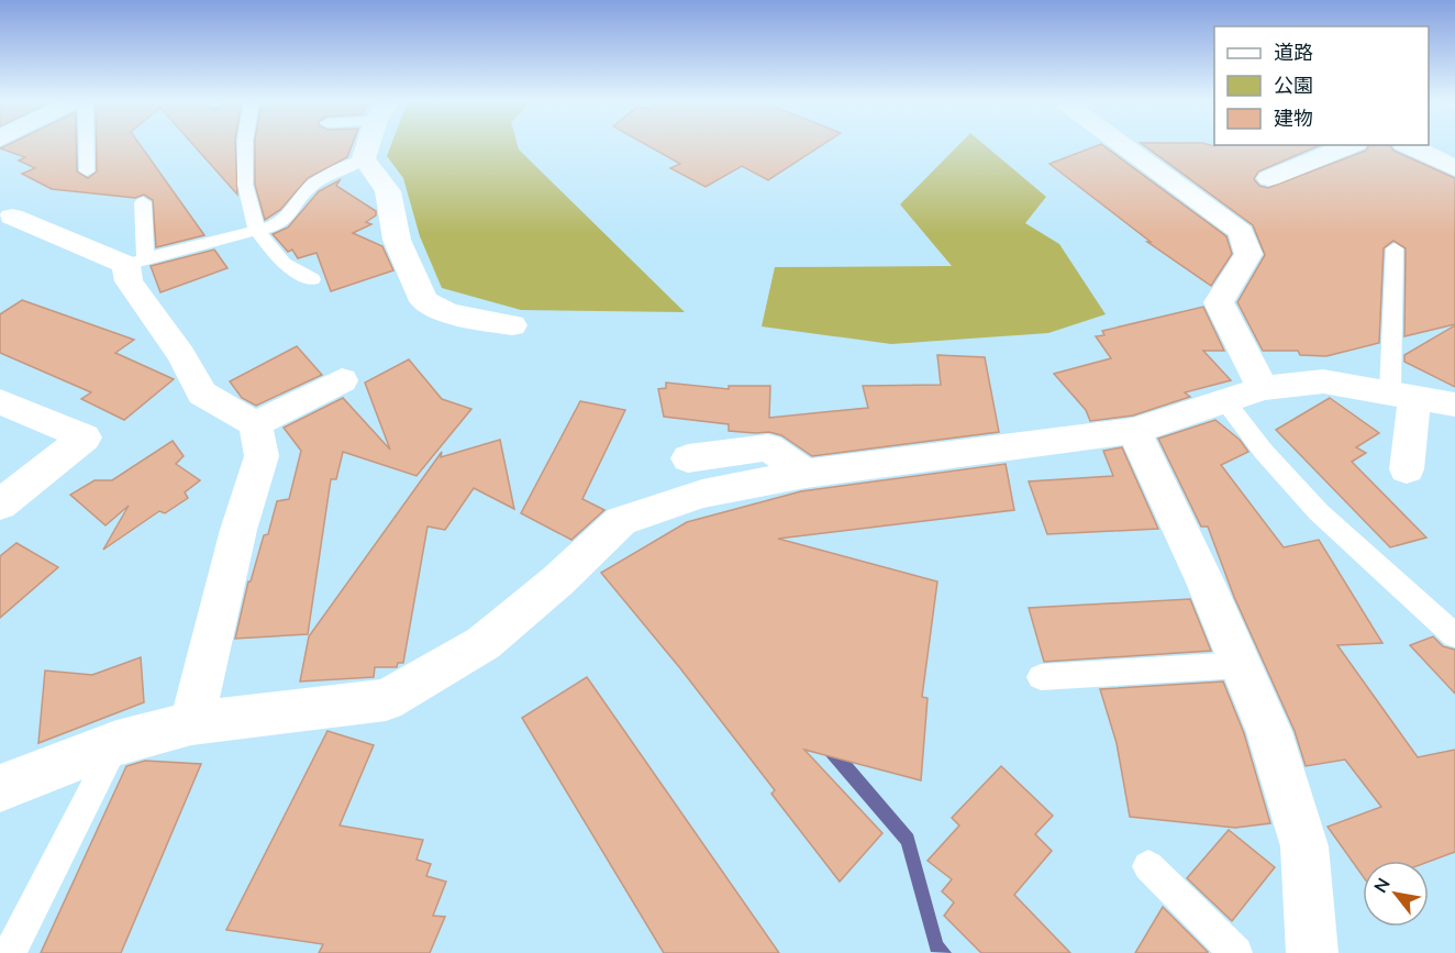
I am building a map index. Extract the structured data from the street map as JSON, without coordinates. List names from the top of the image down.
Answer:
{
  "legend": ["道路", "公園", "建物"],
  "north": "top left"
}
